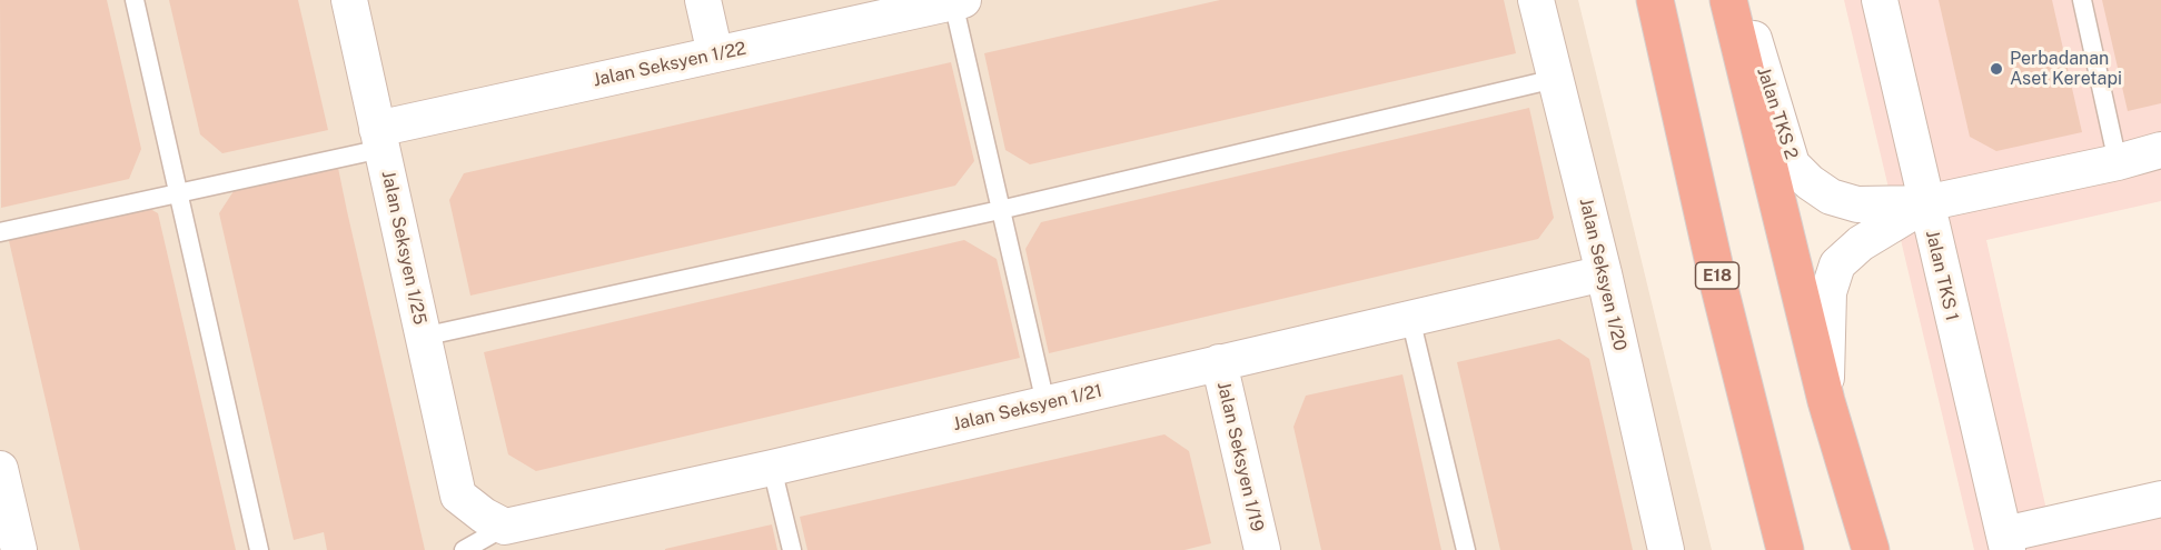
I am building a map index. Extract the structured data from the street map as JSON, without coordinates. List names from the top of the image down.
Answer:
{
  "streets": {
    "highway": ["E18"],
    "street": [
      "Jalan Seksyen 1/22",
      "Jalan TKS 2",
      "Jalan Seksyen 1/25",
      "Jalan Seksyen 1/20",
      "Jalan TKS 1",
      "Jalan Seksyen 1/21",
      "Jalan Seksyen 1/19"
    ]
  },
  "crossings": [
    ["Jalan Seksyen 1/22", "Jalan Seksyen 1/25"],
    ["Jalan TKS 2", "Jalan TKS 1"],
    ["Jalan Seksyen 1/25", "Jalan Seksyen 1/21"],
    ["Jalan Seksyen 1/20", "Jalan Seksyen 1/21"],
    ["Jalan Seksyen 1/21", "Jalan Seksyen 1/19"]
  ],
  "places": ["Perbadanan Aset Keretapi"]
}
